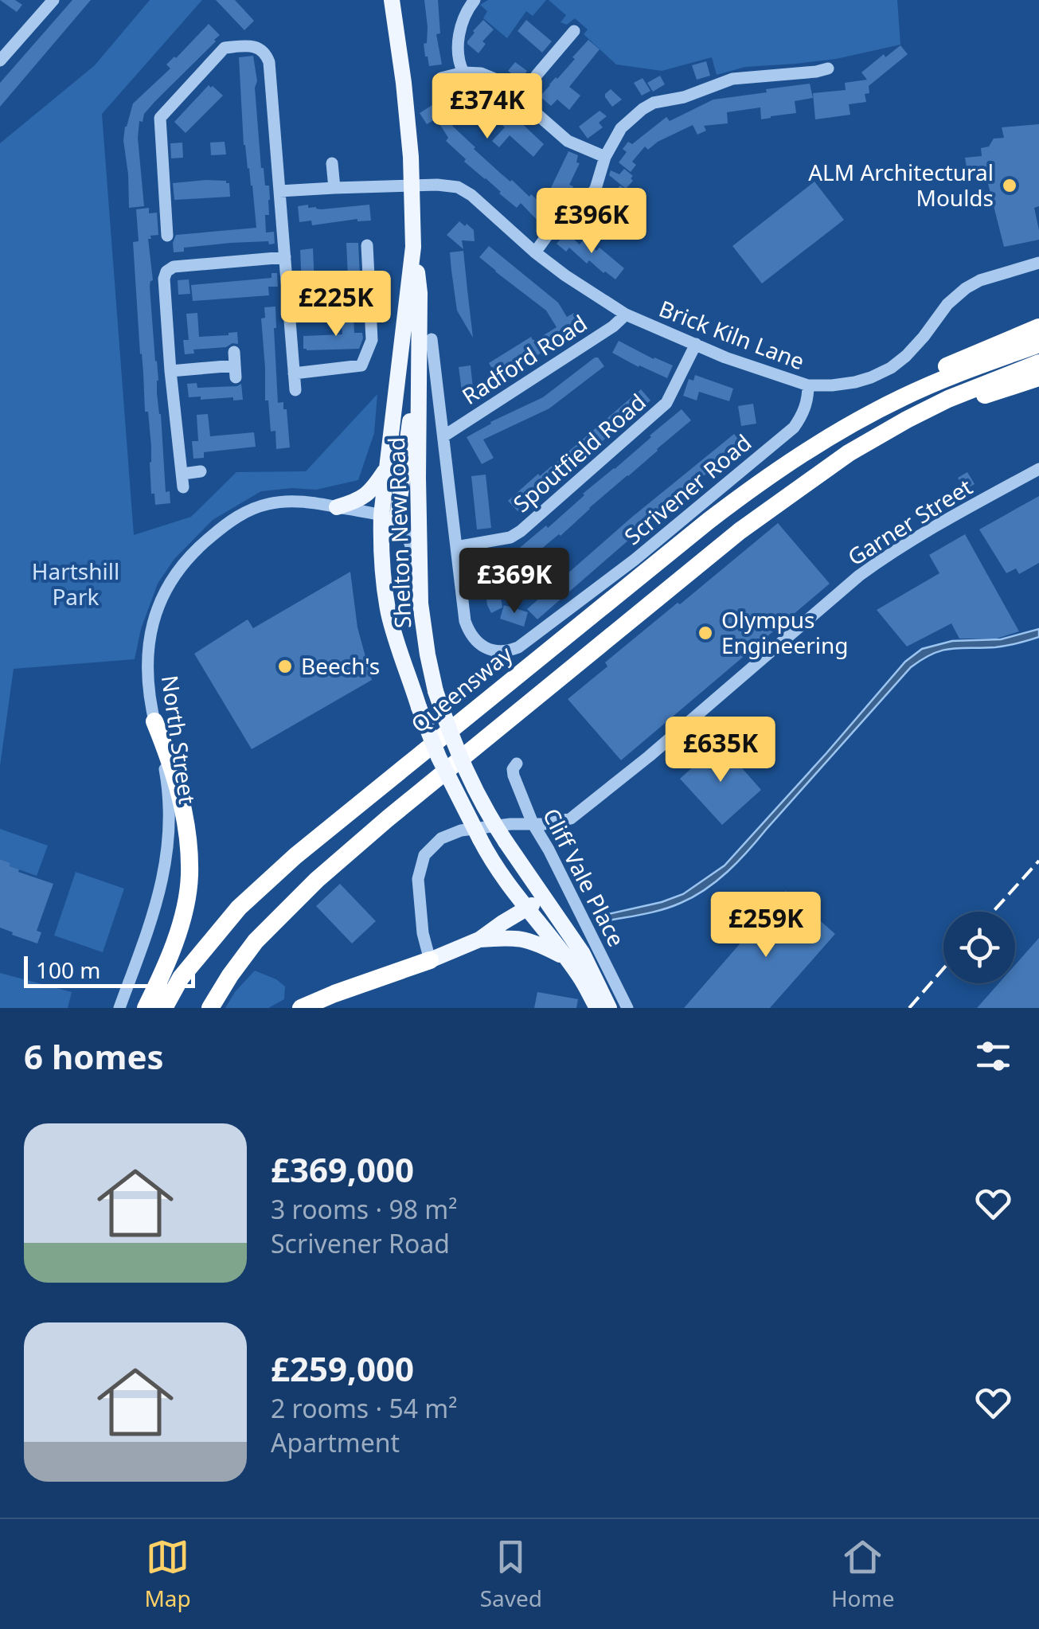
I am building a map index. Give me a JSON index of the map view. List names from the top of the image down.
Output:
{
  "streets": {
    "highway": ["Queensway"],
    "main road": ["Shelton New Road"],
    "street": [
      "Brick Kiln Lane",
      "Radford Road",
      "Spoutfield Road",
      "Scrivener Road",
      "Garner Street",
      "North Street",
      "Cliff Vale Place"
    ]
  },
  "crossings": [
    ["Brick Kiln Lane", "Radford Road"],
    ["Brick Kiln Lane", "Spoutfield Road"],
    ["Brick Kiln Lane", "Scrivener Road"],
    ["Brick Kiln Lane", "Shelton New Road"],
    ["Spoutfield Road", "Scrivener Road"],
    ["Garner Street", "Cliff Vale Place"],
    ["Shelton New Road", "North Street"]
  ],
  "parks": ["Hartshill Park"],
  "places": ["ALM Architectural Moulds", "Olympus Engineering", "Beech's"],
  "scale_bar": "100 m",
  "page": {
    "price": [
      "£374K",
      "£396K",
      "£225K",
      "£369K",
      "£635K",
      "£259K"
    ],
    "scale": "100 m",
    "heading": "6 homes",
    "list": [
      {
        "name": "£369,000",
        "note": "3 rooms · 98 m² · Scrivener Road"
      },
      {
        "name": "£259,000",
        "note": "2 rooms · 54 m² · Apartment"
      }
    ],
    "tabs": ["Map", "Saved", "Home"]
  }
}
